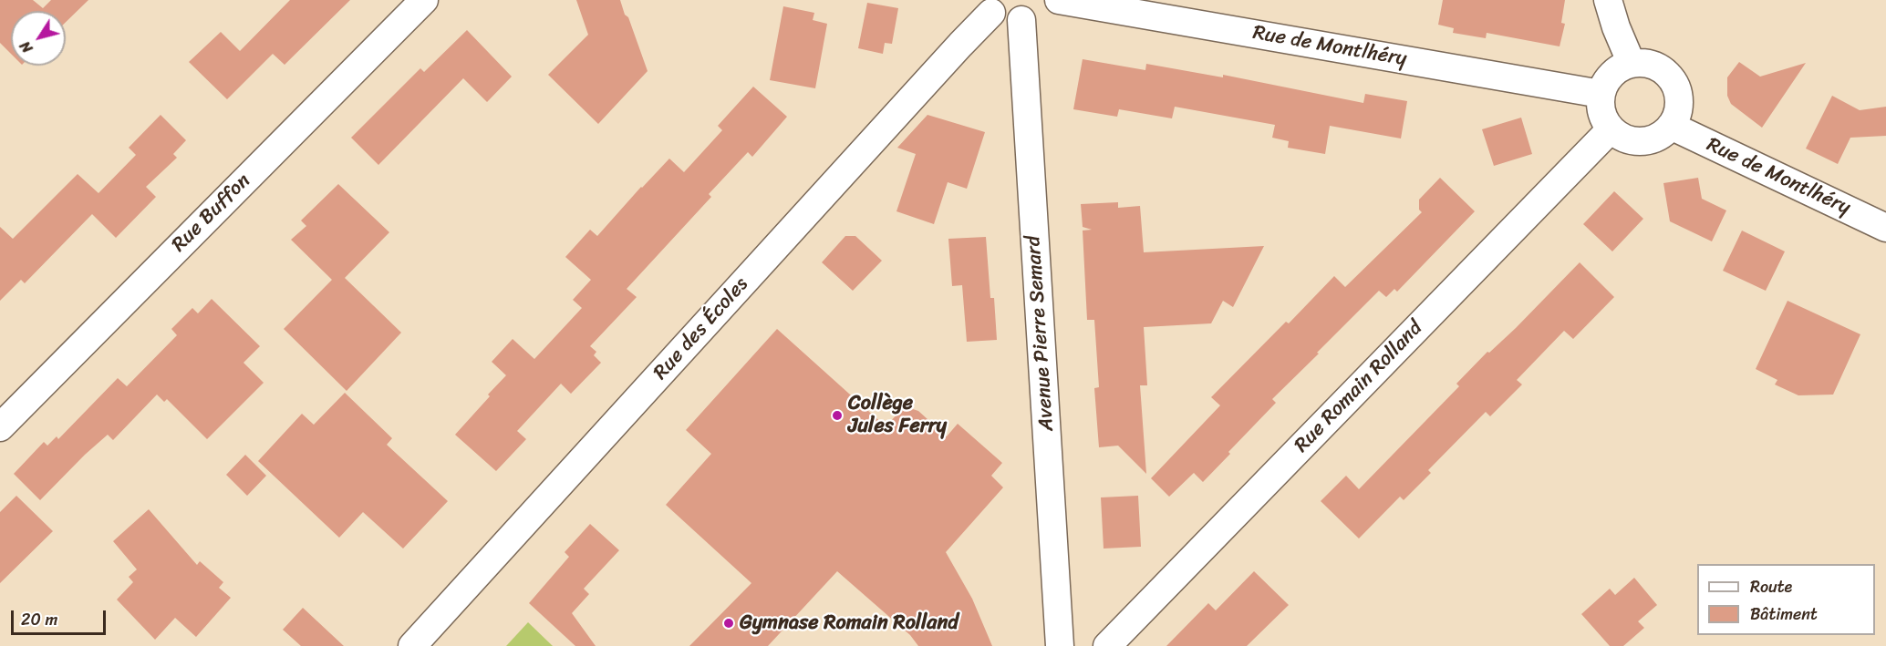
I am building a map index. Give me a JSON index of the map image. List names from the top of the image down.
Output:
{
  "streets": {
    "street": [
      "Rue de Montlhéry",
      "Rue Buffon",
      "Rue des Écoles",
      "Avenue Pierre Semard",
      "Rue Romain Rolland"
    ]
  },
  "crossings": [
    ["Rue de Montlhéry", "Rue Romain Rolland"]
  ],
  "places": ["Collège Jules Ferry", "Gymnase Romain Rolland"],
  "legend": ["Route", "Bâtiment"],
  "scale_bar": "20 m",
  "north": "bottom left"
}
